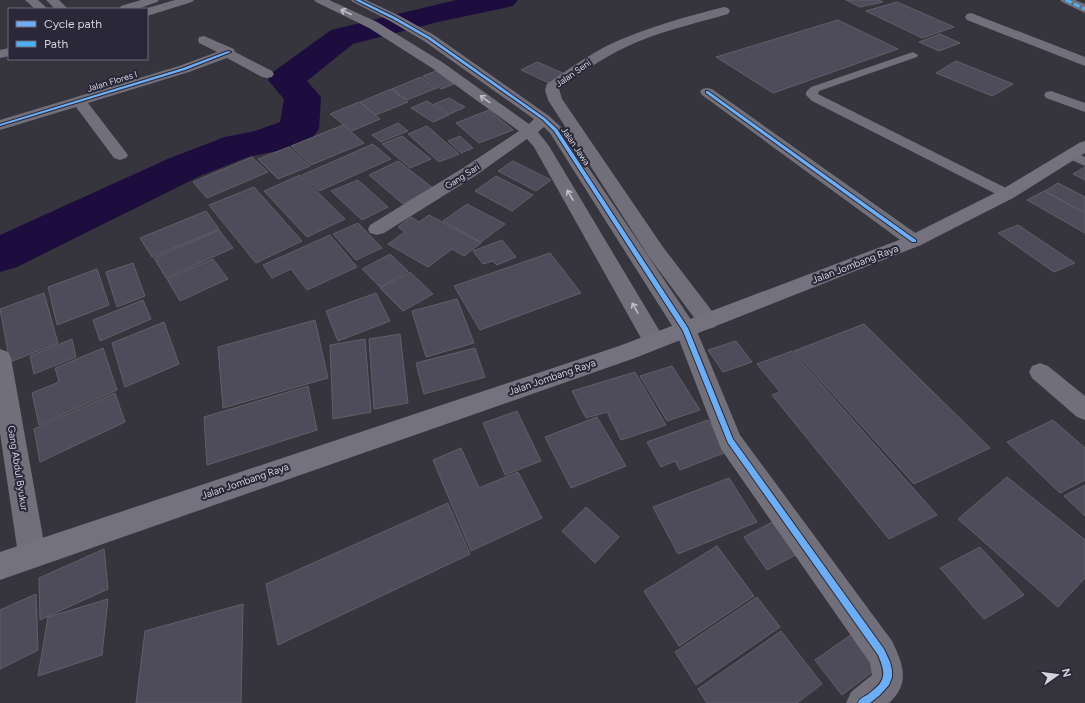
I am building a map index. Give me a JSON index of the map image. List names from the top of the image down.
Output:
{
  "streets": {
    "main road": ["Jalan Jombang Raya"],
    "street": [
      "Jalan Seni",
      "Jalan Flores I",
      "Jalan Jawa",
      "Gang Sari",
      "Gang Abdul Byukur"
    ]
  },
  "crossings": [
    ["Jalan Seni", "Jalan Jawa"],
    ["Jalan Seni", "Jalan Jombang Raya"],
    ["Jalan Jawa", "Gang Sari"],
    ["Jalan Jawa", "Jalan Jombang Raya"],
    ["Jalan Jombang Raya", "Gang Abdul Byukur"]
  ],
  "legend": ["Cycle path", "Path"],
  "north": "right"
}
